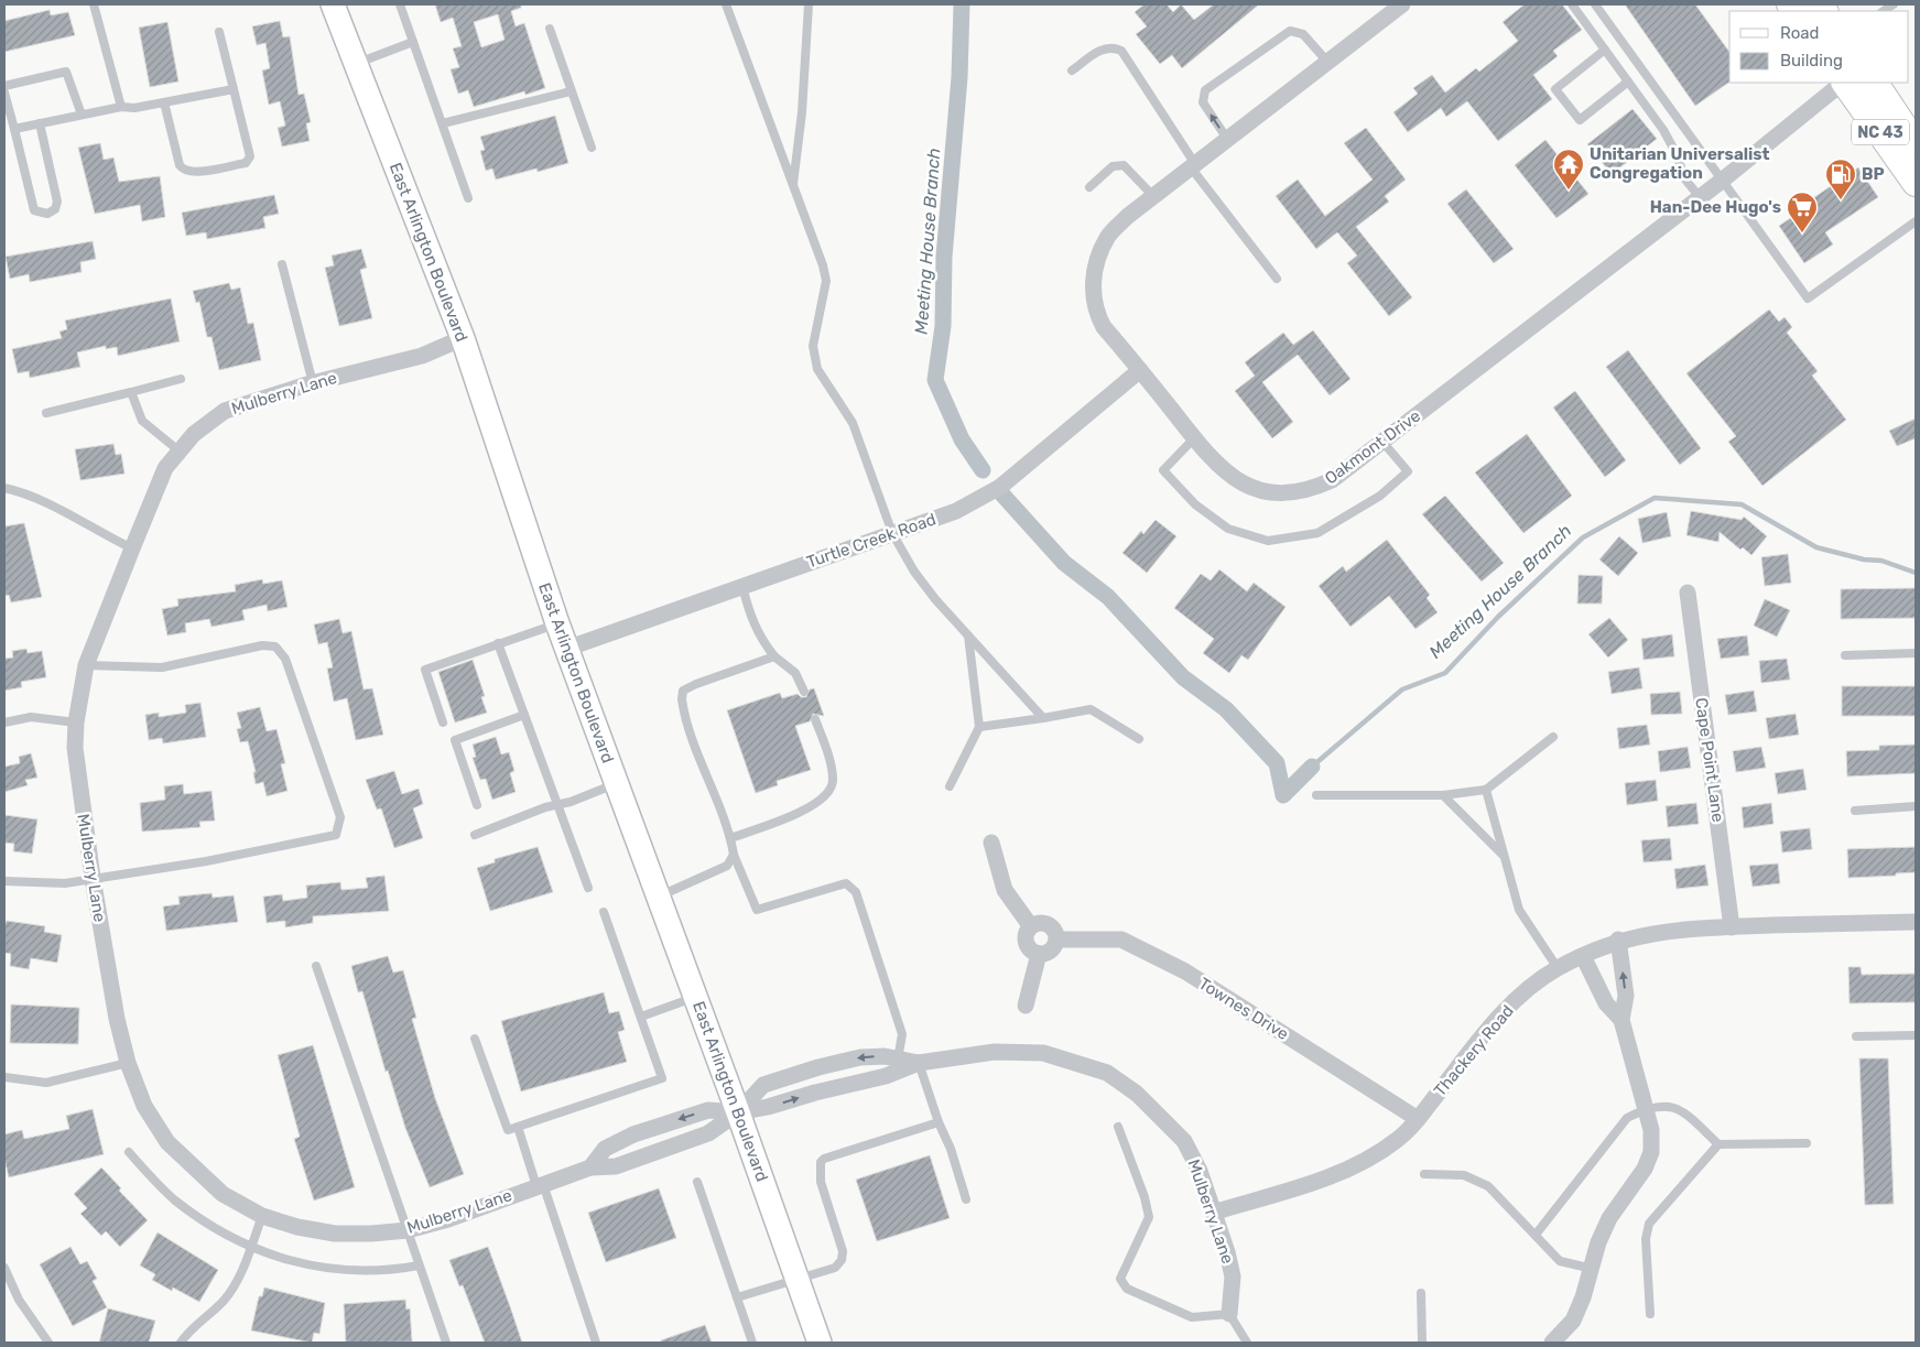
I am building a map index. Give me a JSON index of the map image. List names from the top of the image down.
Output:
{
  "streets": {
    "main road": ["NC 43", "East Arlington Boulevard"],
    "street": [
      "Mulberry Lane",
      "Oakmont Drive",
      "Turtle Creek Road",
      "Cape Point Lane",
      "Townes Drive",
      "Thackery Road"
    ]
  },
  "crossings": [
    ["East Arlington Boulevard", "Mulberry Lane"],
    ["East Arlington Boulevard", "Turtle Creek Road"],
    ["Mulberry Lane", "Thackery Road"],
    ["Oakmont Drive", "Turtle Creek Road"],
    ["Cape Point Lane", "Thackery Road"],
    ["Townes Drive", "Thackery Road"]
  ],
  "water": ["Meeting House Branch"],
  "places": {
    "temple": ["Unitarian Universalist Congregation"],
    "fuel station": ["BP"],
    "supermarket": ["Han-Dee Hugo's"]
  },
  "legend": ["Road", "Building"]
}
